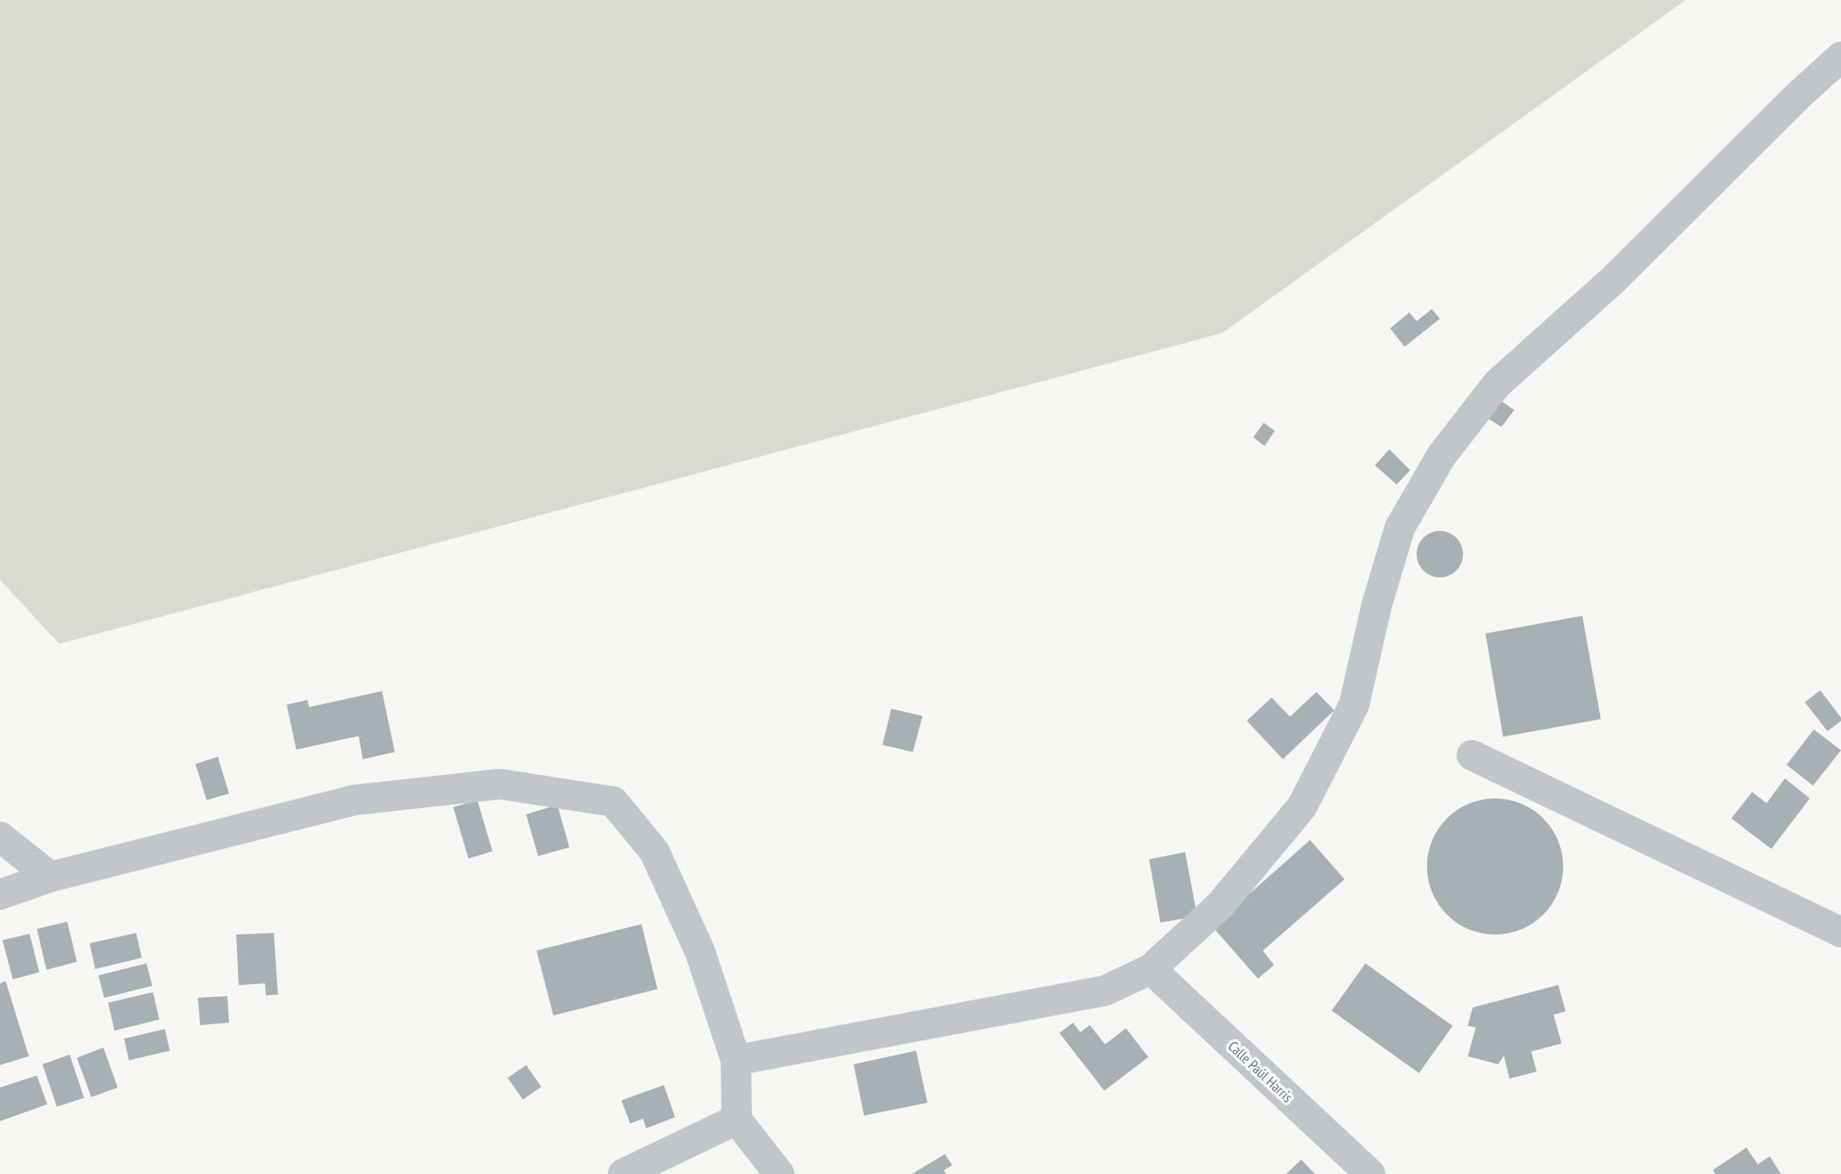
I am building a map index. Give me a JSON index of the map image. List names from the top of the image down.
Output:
{
  "streets": {
    "street": ["Calle Paúl Harris"]
  }
}
